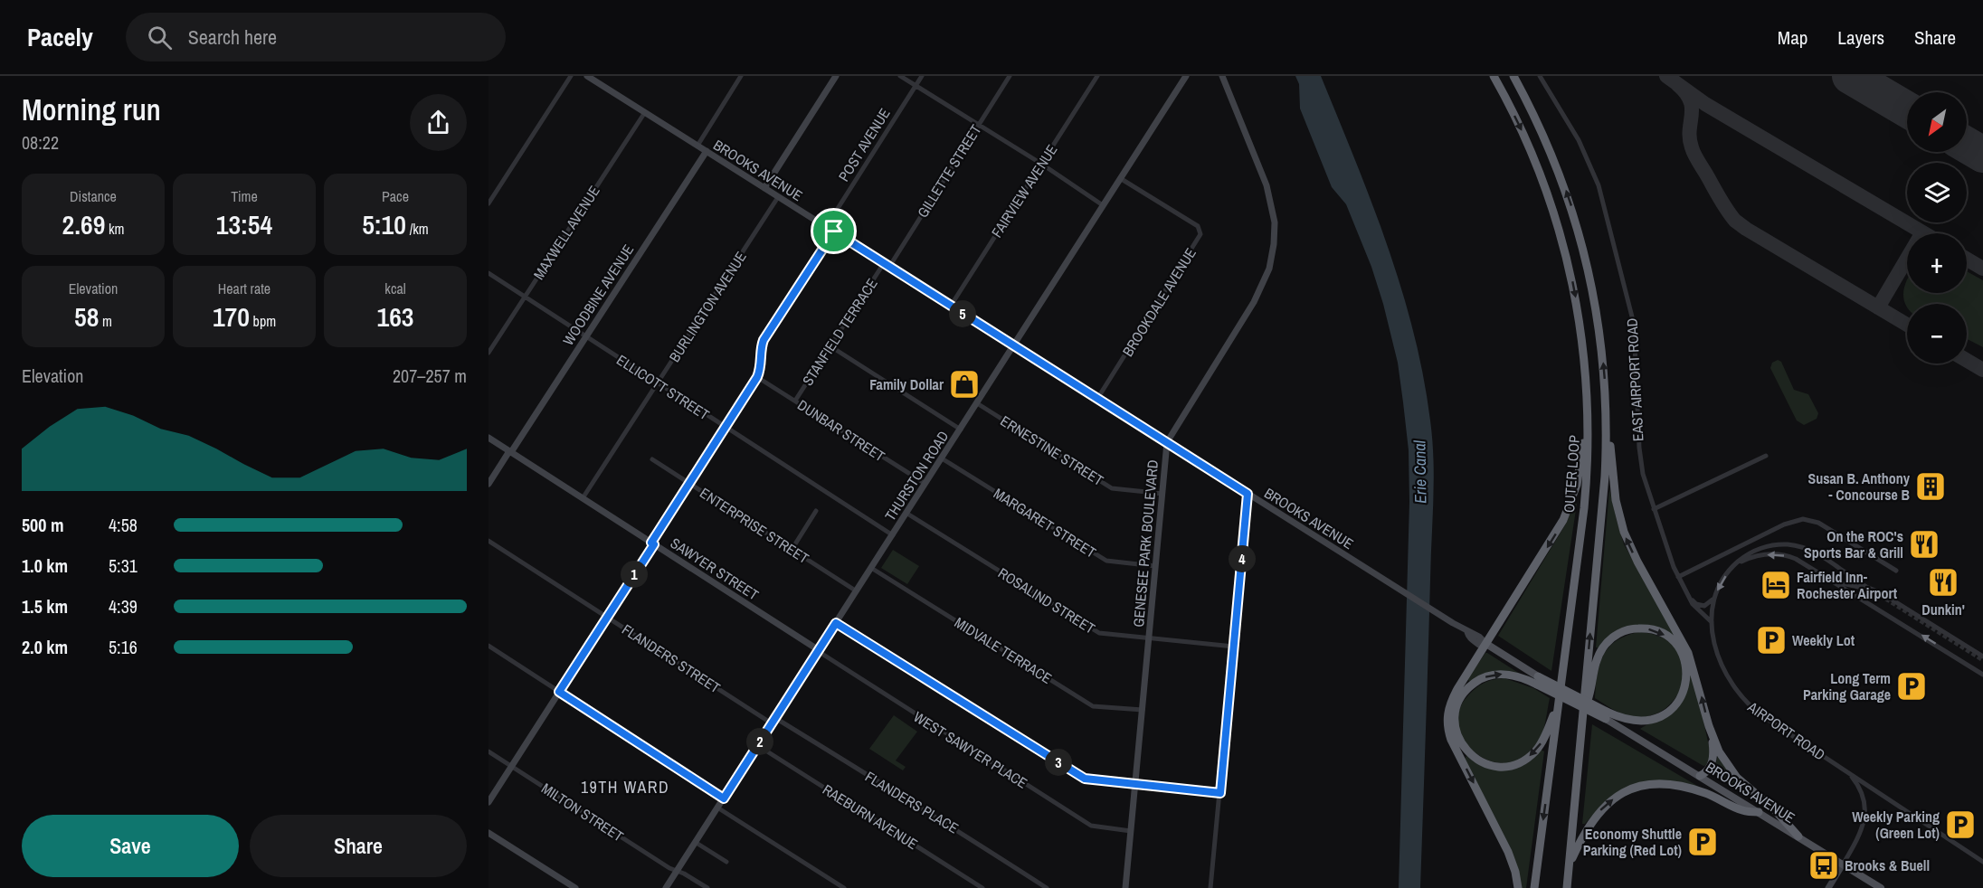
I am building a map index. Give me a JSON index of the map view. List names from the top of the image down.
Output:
{
  "streets": {
    "highway": ["OUTER LOOP"],
    "main road": ["BROOKS AVENUE"],
    "street": [
      "POST AVENUE",
      "GILLETTE STREET",
      "FAIRVIEW AVENUE",
      "MAXWELL AVENUE",
      "WOODBINE AVENUE",
      "BROOKDALE AVENUE",
      "BURLINGTON AVENUE",
      "STANFIELD TERRACE",
      "EAST AIRPORT ROAD",
      "ELLICOTT STREET",
      "DUNBAR STREET",
      "ERNESTINE STREET",
      "THURSTON ROAD",
      "MARGARET STREET",
      "ENTERPRISE STREET",
      "GENESEE PARK BOULEVARD",
      "SAWYER STREET",
      "ROSALIND STREET",
      "MIDVALE TERRACE",
      "FLANDERS STREET",
      "AIRPORT ROAD",
      "WEST SAWYER PLACE",
      "FLANDERS PLACE",
      "MILTON STREET",
      "RAEBURN AVENUE"
    ]
  },
  "crossings": [
    ["POST AVENUE", "BROOKS AVENUE"],
    ["BROOKS AVENUE", "GILLETTE STREET"],
    ["BROOKS AVENUE", "FAIRVIEW AVENUE"],
    ["BROOKS AVENUE", "MAXWELL AVENUE"],
    ["BROOKS AVENUE", "WOODBINE AVENUE"],
    ["BROOKS AVENUE", "BROOKDALE AVENUE"],
    ["BROOKS AVENUE", "BURLINGTON AVENUE"],
    ["BROOKS AVENUE", "STANFIELD TERRACE"],
    ["BROOKS AVENUE", "THURSTON ROAD"],
    ["BROOKS AVENUE", "GENESEE PARK BOULEVARD"],
    ["BROOKS AVENUE", "AIRPORT ROAD"],
    ["GILLETTE STREET", "STANFIELD TERRACE"],
    ["MAXWELL AVENUE", "ELLICOTT STREET"],
    ["WOODBINE AVENUE", "ELLICOTT STREET"],
    ["WOODBINE AVENUE", "SAWYER STREET"],
    ["BROOKDALE AVENUE", "THURSTON ROAD"],
    ["BURLINGTON AVENUE", "ELLICOTT STREET"],
    ["BURLINGTON AVENUE", "SAWYER STREET"],
    ["STANFIELD TERRACE", "DUNBAR STREET"],
    ["EAST AIRPORT ROAD", "AIRPORT ROAD"],
    ["ELLICOTT STREET", "THURSTON ROAD"],
    ["DUNBAR STREET", "THURSTON ROAD"],
    ["ERNESTINE STREET", "THURSTON ROAD"],
    ["ERNESTINE STREET", "GENESEE PARK BOULEVARD"],
    ["THURSTON ROAD", "MARGARET STREET"],
    ["THURSTON ROAD", "ENTERPRISE STREET"],
    ["THURSTON ROAD", "SAWYER STREET"],
    ["THURSTON ROAD", "ROSALIND STREET"],
    ["THURSTON ROAD", "MIDVALE TERRACE"],
    ["THURSTON ROAD", "FLANDERS STREET"],
    ["THURSTON ROAD", "WEST SAWYER PLACE"],
    ["THURSTON ROAD", "FLANDERS PLACE"],
    ["THURSTON ROAD", "MILTON STREET"],
    ["THURSTON ROAD", "RAEBURN AVENUE"],
    ["MARGARET STREET", "GENESEE PARK BOULEVARD"],
    ["GENESEE PARK BOULEVARD", "ROSALIND STREET"],
    ["GENESEE PARK BOULEVARD", "MIDVALE TERRACE"],
    ["GENESEE PARK BOULEVARD", "WEST SAWYER PLACE"],
    ["SAWYER STREET", "WEST SAWYER PLACE"],
    ["FLANDERS STREET", "FLANDERS PLACE"]
  ],
  "districts": ["19TH WARD"],
  "water": ["Erie Canal"],
  "places": {
    "shop": ["Family Dollar"],
    "building": ["Susan B. Anthony - Concourse B"],
    "restaurant": ["On the ROC's Sports Bar & Grill", "Dunkin'"],
    "hotel": ["Fairfield Inn- Rochester Airport"],
    "parking": [
      "Weekly Lot",
      "Long Term Parking Garage",
      "Weekly Parking (Green Lot)",
      "Economy Shuttle Parking (Red Lot)"
    ],
    "bus stop": ["Brooks & Buell"]
  },
  "north": "bottom left",
  "page": {
    "header": "Pacely",
    "search": "Search here",
    "nav": ["Map", "Layers", "Share"],
    "heading": ["Morning run", "08:22"],
    "map_buttons": ["+", "−"],
    "stats": [
      ["Distance", "2.69 km"],
      ["Time", "13:54"],
      ["Pace", "5:10 /km"],
      ["Elevation", "58 m"],
      ["Heart rate", "170 bpm"],
      ["kcal", "163"]
    ],
    "pins": [
      "5",
      "4",
      "1",
      "2",
      "3"
    ],
    "chart": ["Elevation", "207–257 m"],
    "list": [
      {
        "name": "500 m",
        "note": "4:58"
      },
      {
        "name": "1.0 km",
        "note": "5:31"
      },
      {
        "name": "1.5 km",
        "note": "4:39"
      },
      {
        "name": "2.0 km",
        "note": "5:16"
      }
    ],
    "buttons": ["Save", "Share"]
  }
}
